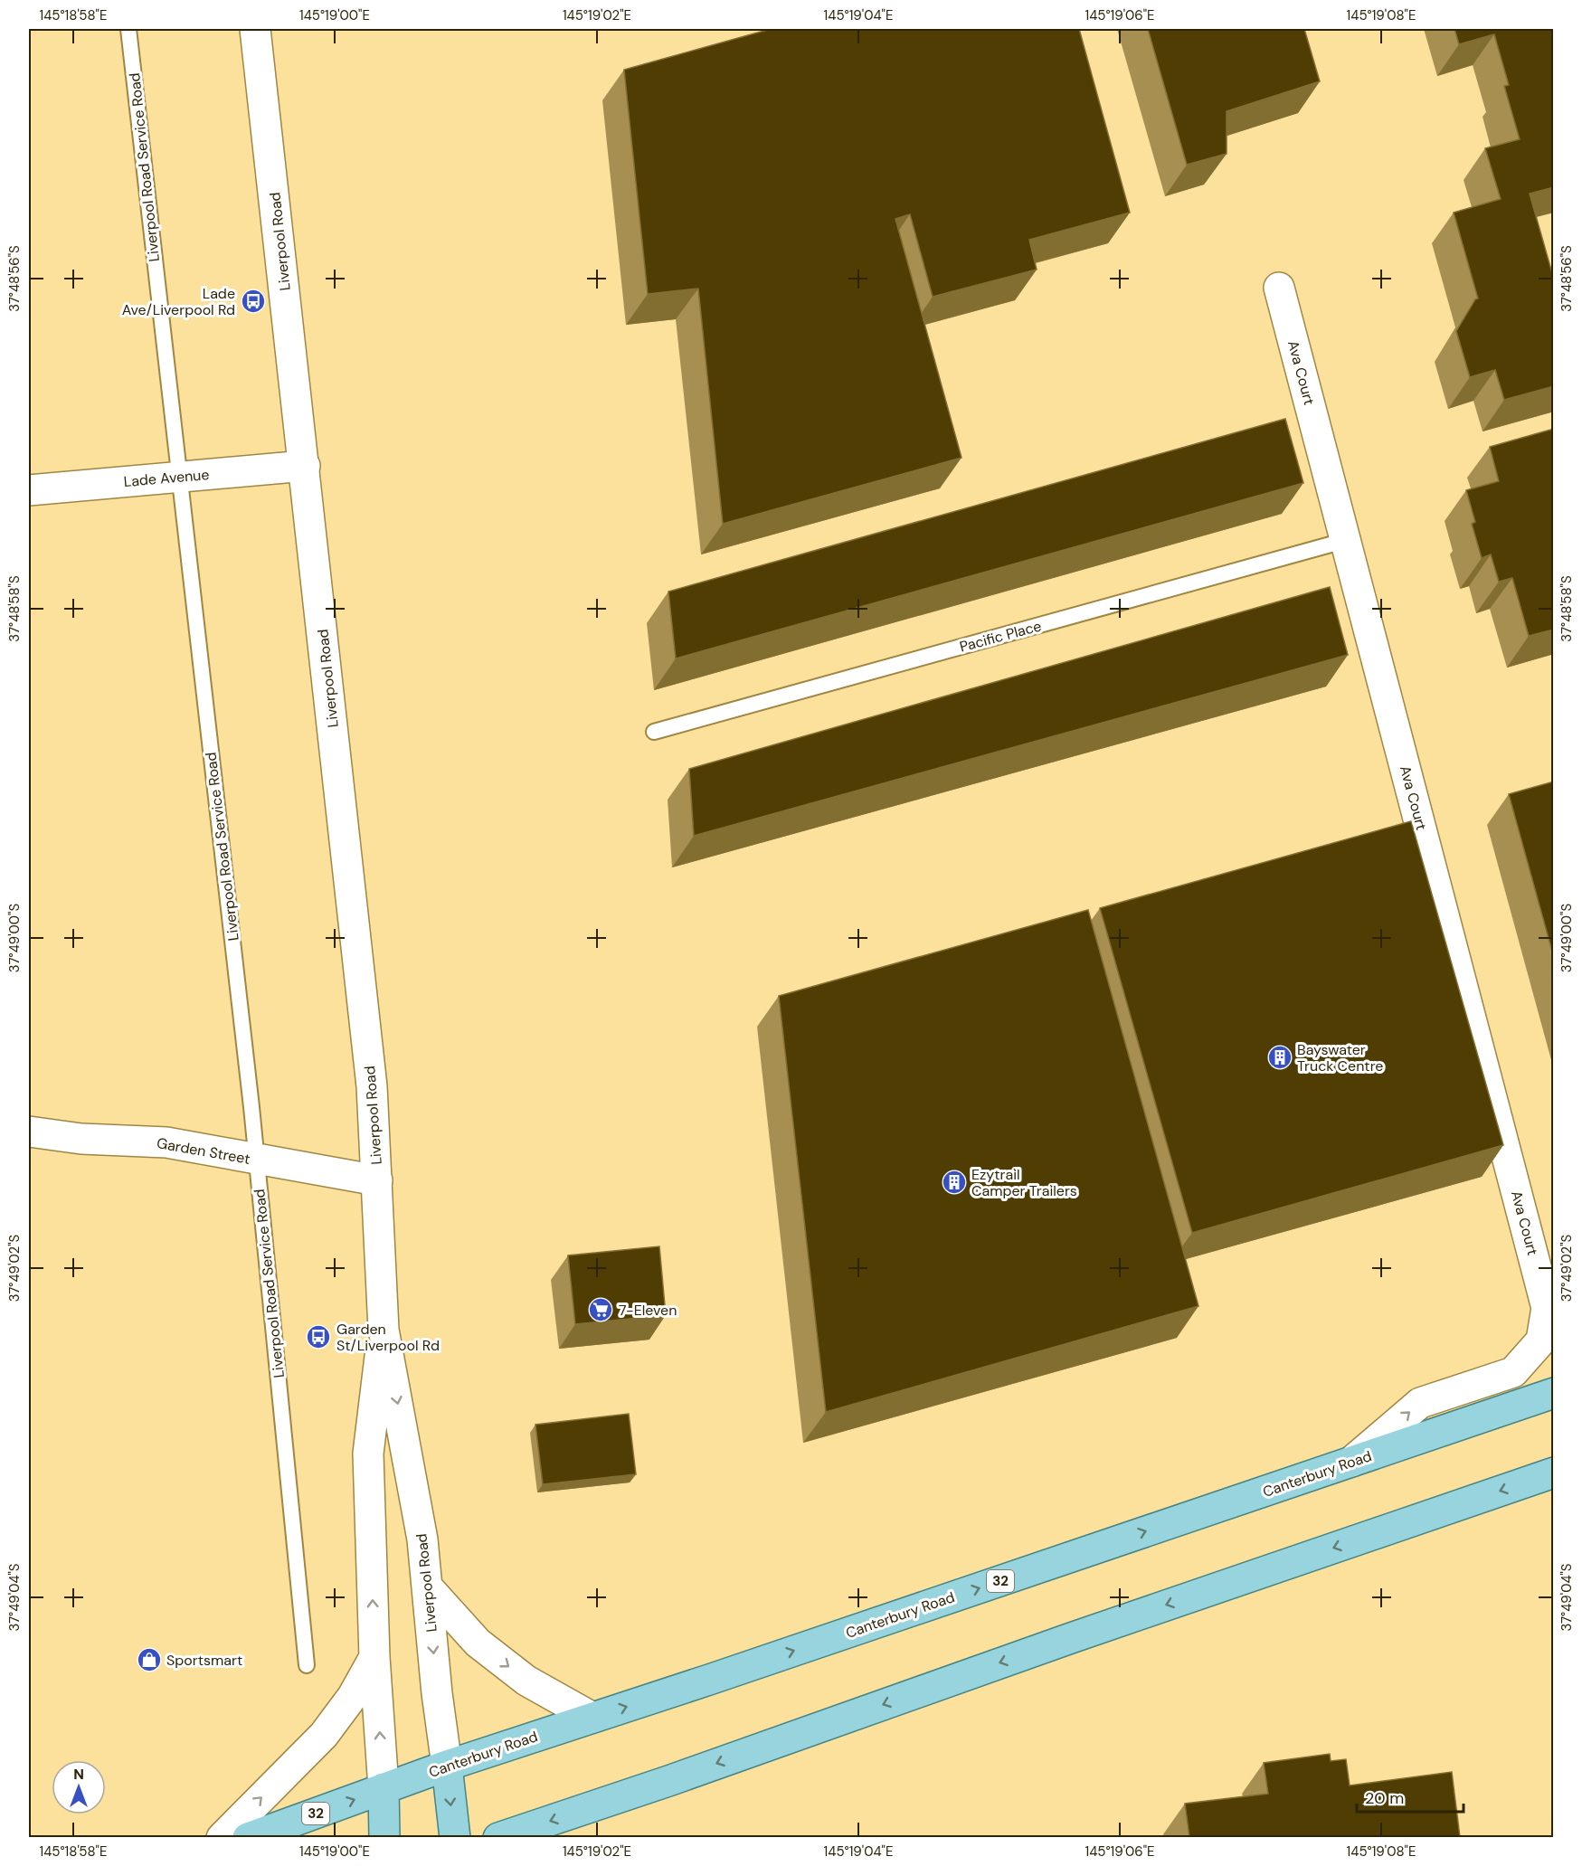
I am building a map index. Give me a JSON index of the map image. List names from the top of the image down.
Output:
{
  "streets": {
    "main road": [
      "Liverpool Road",
      "Ava Court",
      "Lade Avenue",
      "Garden Street",
      "Canterbury Road",
      "32"
    ],
    "lane": ["Liverpool Road Service Road", "Pacific Place"]
  },
  "crossings": [
    ["Liverpool Road Service Road", "Lade Avenue"],
    ["Liverpool Road Service Road", "Garden Street"],
    ["Liverpool Road", "Lade Avenue"],
    ["Liverpool Road", "Garden Street"],
    ["Liverpool Road", "Canterbury Road"],
    ["Ava Court", "Pacific Place"],
    ["Ava Court", "Canterbury Road"]
  ],
  "places": {
    "bus stop": ["Lade Ave/Liverpool Rd", "Garden St/Liverpool Rd"],
    "building": ["Bayswater Truck Centre", "Ezytrail Camper Trailers"],
    "supermarket": ["7-Eleven"],
    "shop": ["Sportsmart"]
  },
  "scale_bar": "20 m",
  "north": "top",
  "coordinates": [
    "145°18'58\"E",
    "145°19'00\"E",
    "145°19'02\"E",
    "145°19'04\"E",
    "145°19'06\"E",
    "145°19'08\"E",
    "37°48'56\"S",
    "37°48'58\"S",
    "37°49'00\"S",
    "37°49'02\"S",
    "37°49'04\"S"
  ]
}
